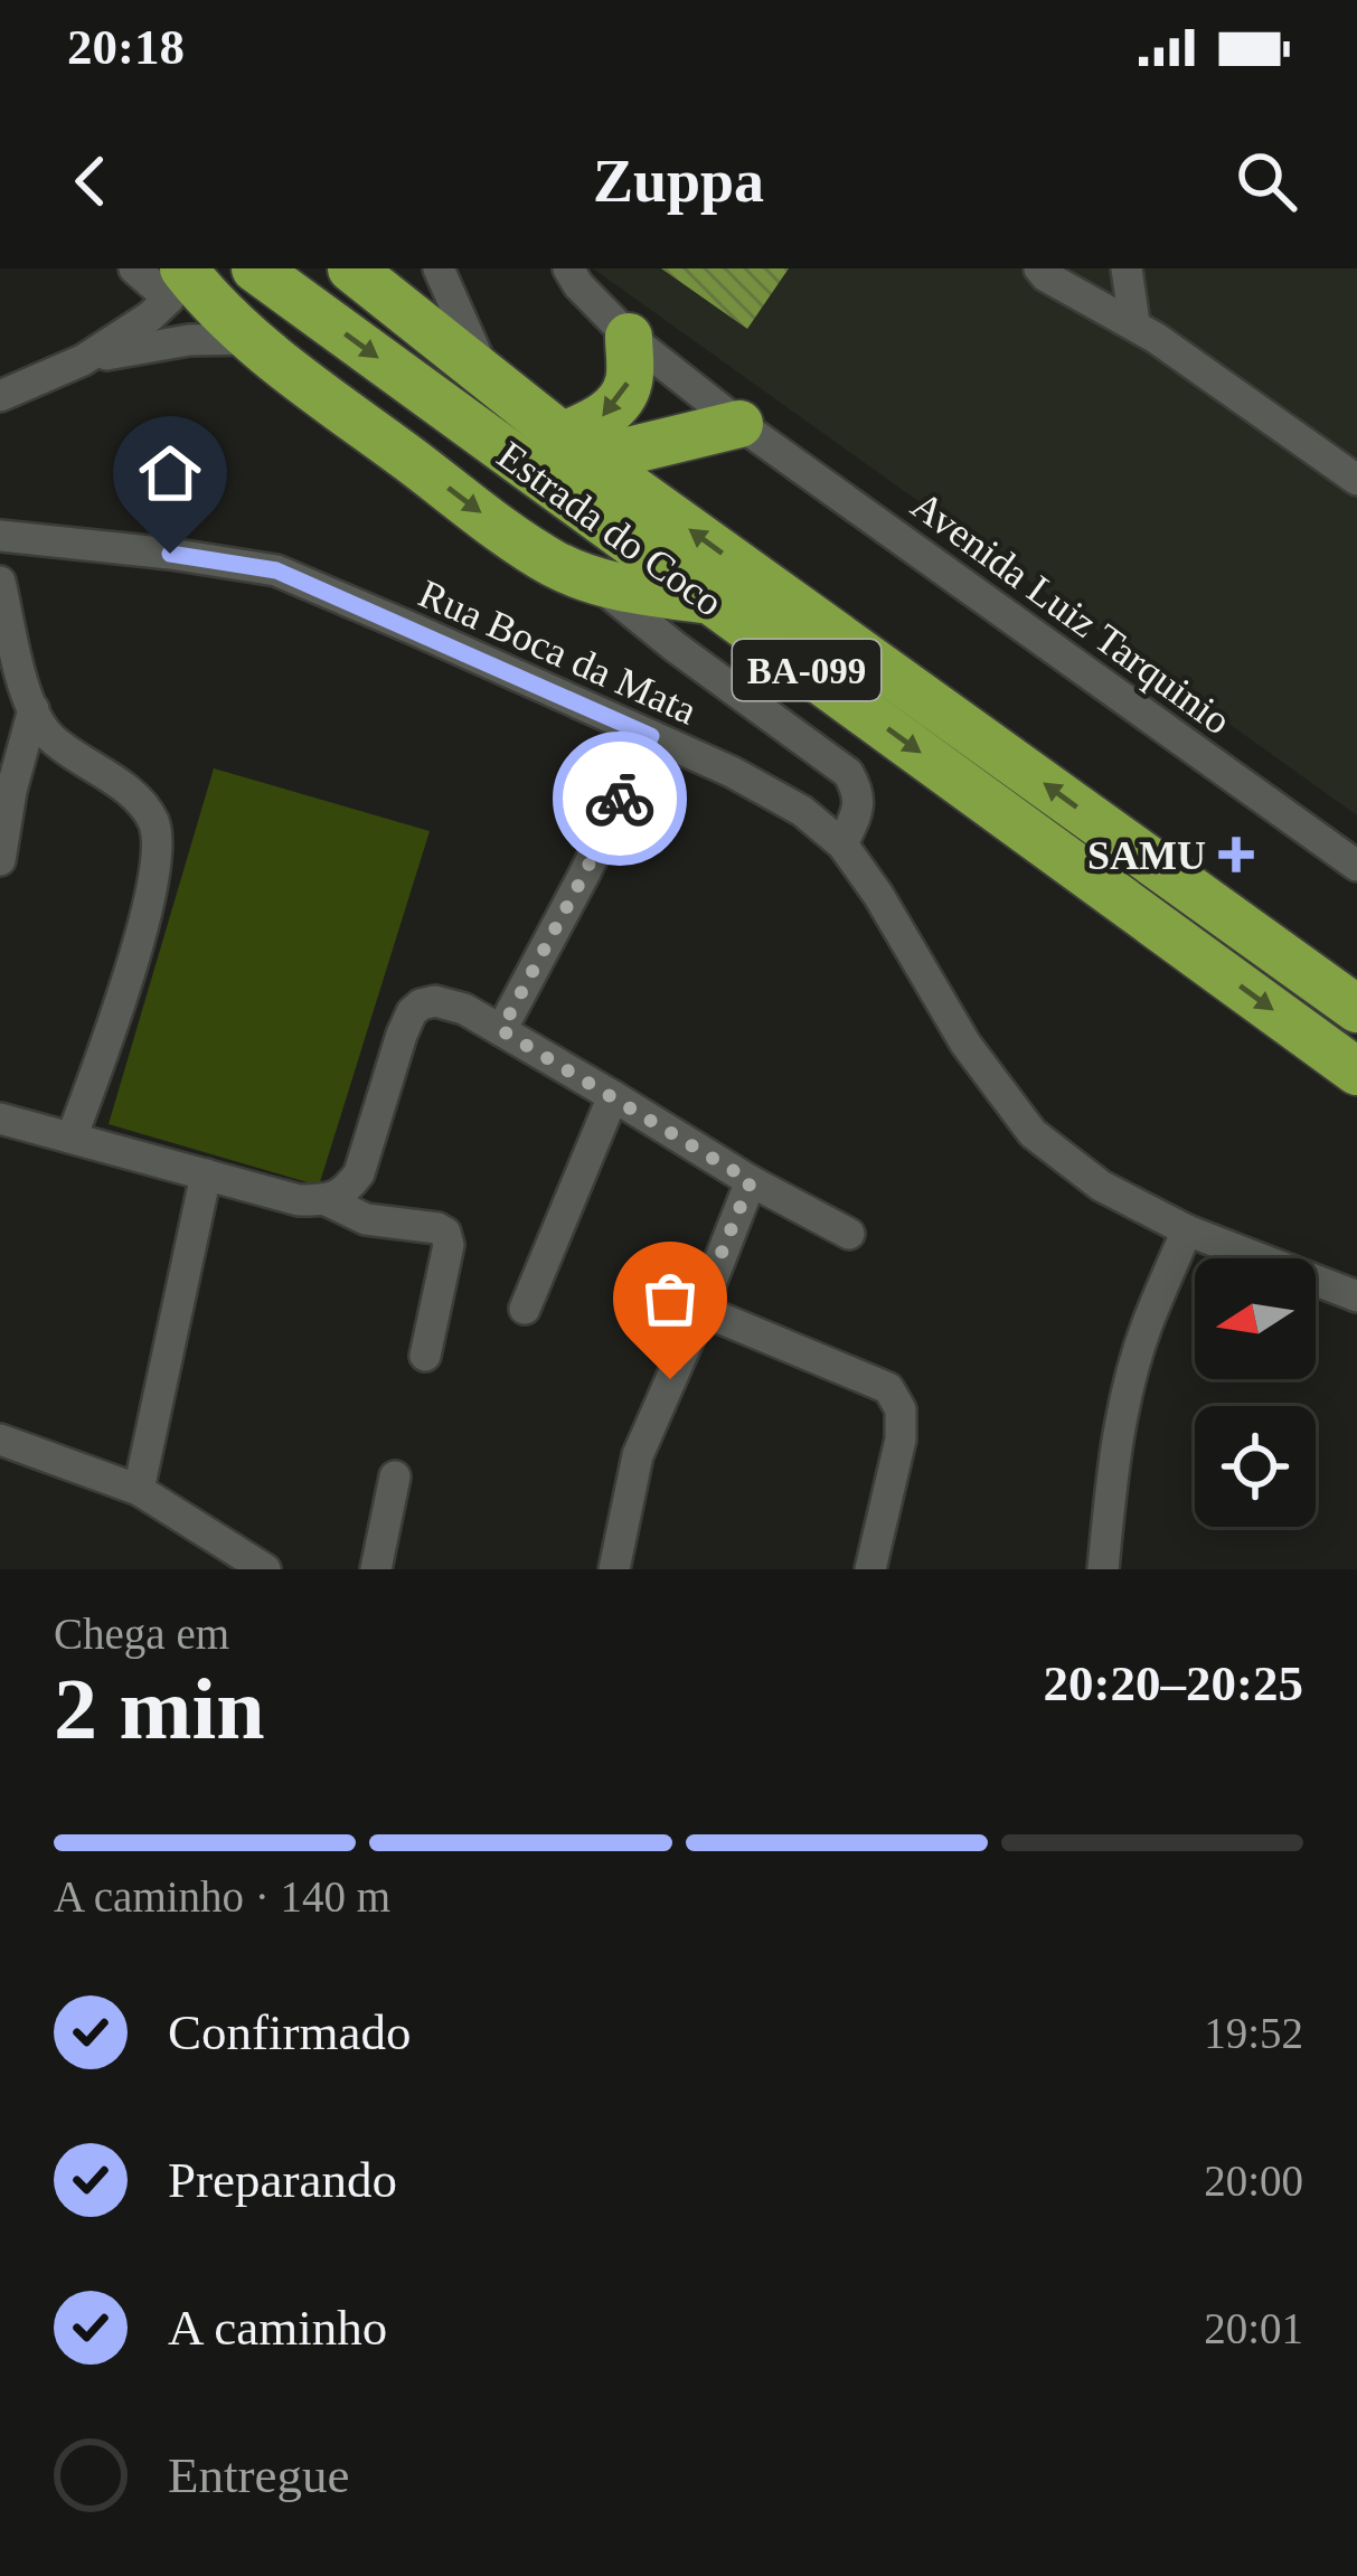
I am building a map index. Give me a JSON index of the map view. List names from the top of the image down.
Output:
{
  "streets": {
    "highway": ["Estrada do Coco", "BA-099"],
    "street": ["Avenida Luiz Tarquinio", "Rua Boca da Mata"]
  },
  "places": {
    "health": ["SAMU"]
  },
  "north": "left",
  "page": {
    "status": "20:18",
    "header": "Zuppa",
    "heading": ["2 min", "Chega em", "20:20–20:25"],
    "bar": "A caminho · 140 m",
    "list": [
      ["Confirmado", "19:52"],
      ["Preparando", "20:00"],
      ["A caminho", "20:01"],
      "Entregue"
    ]
  }
}
